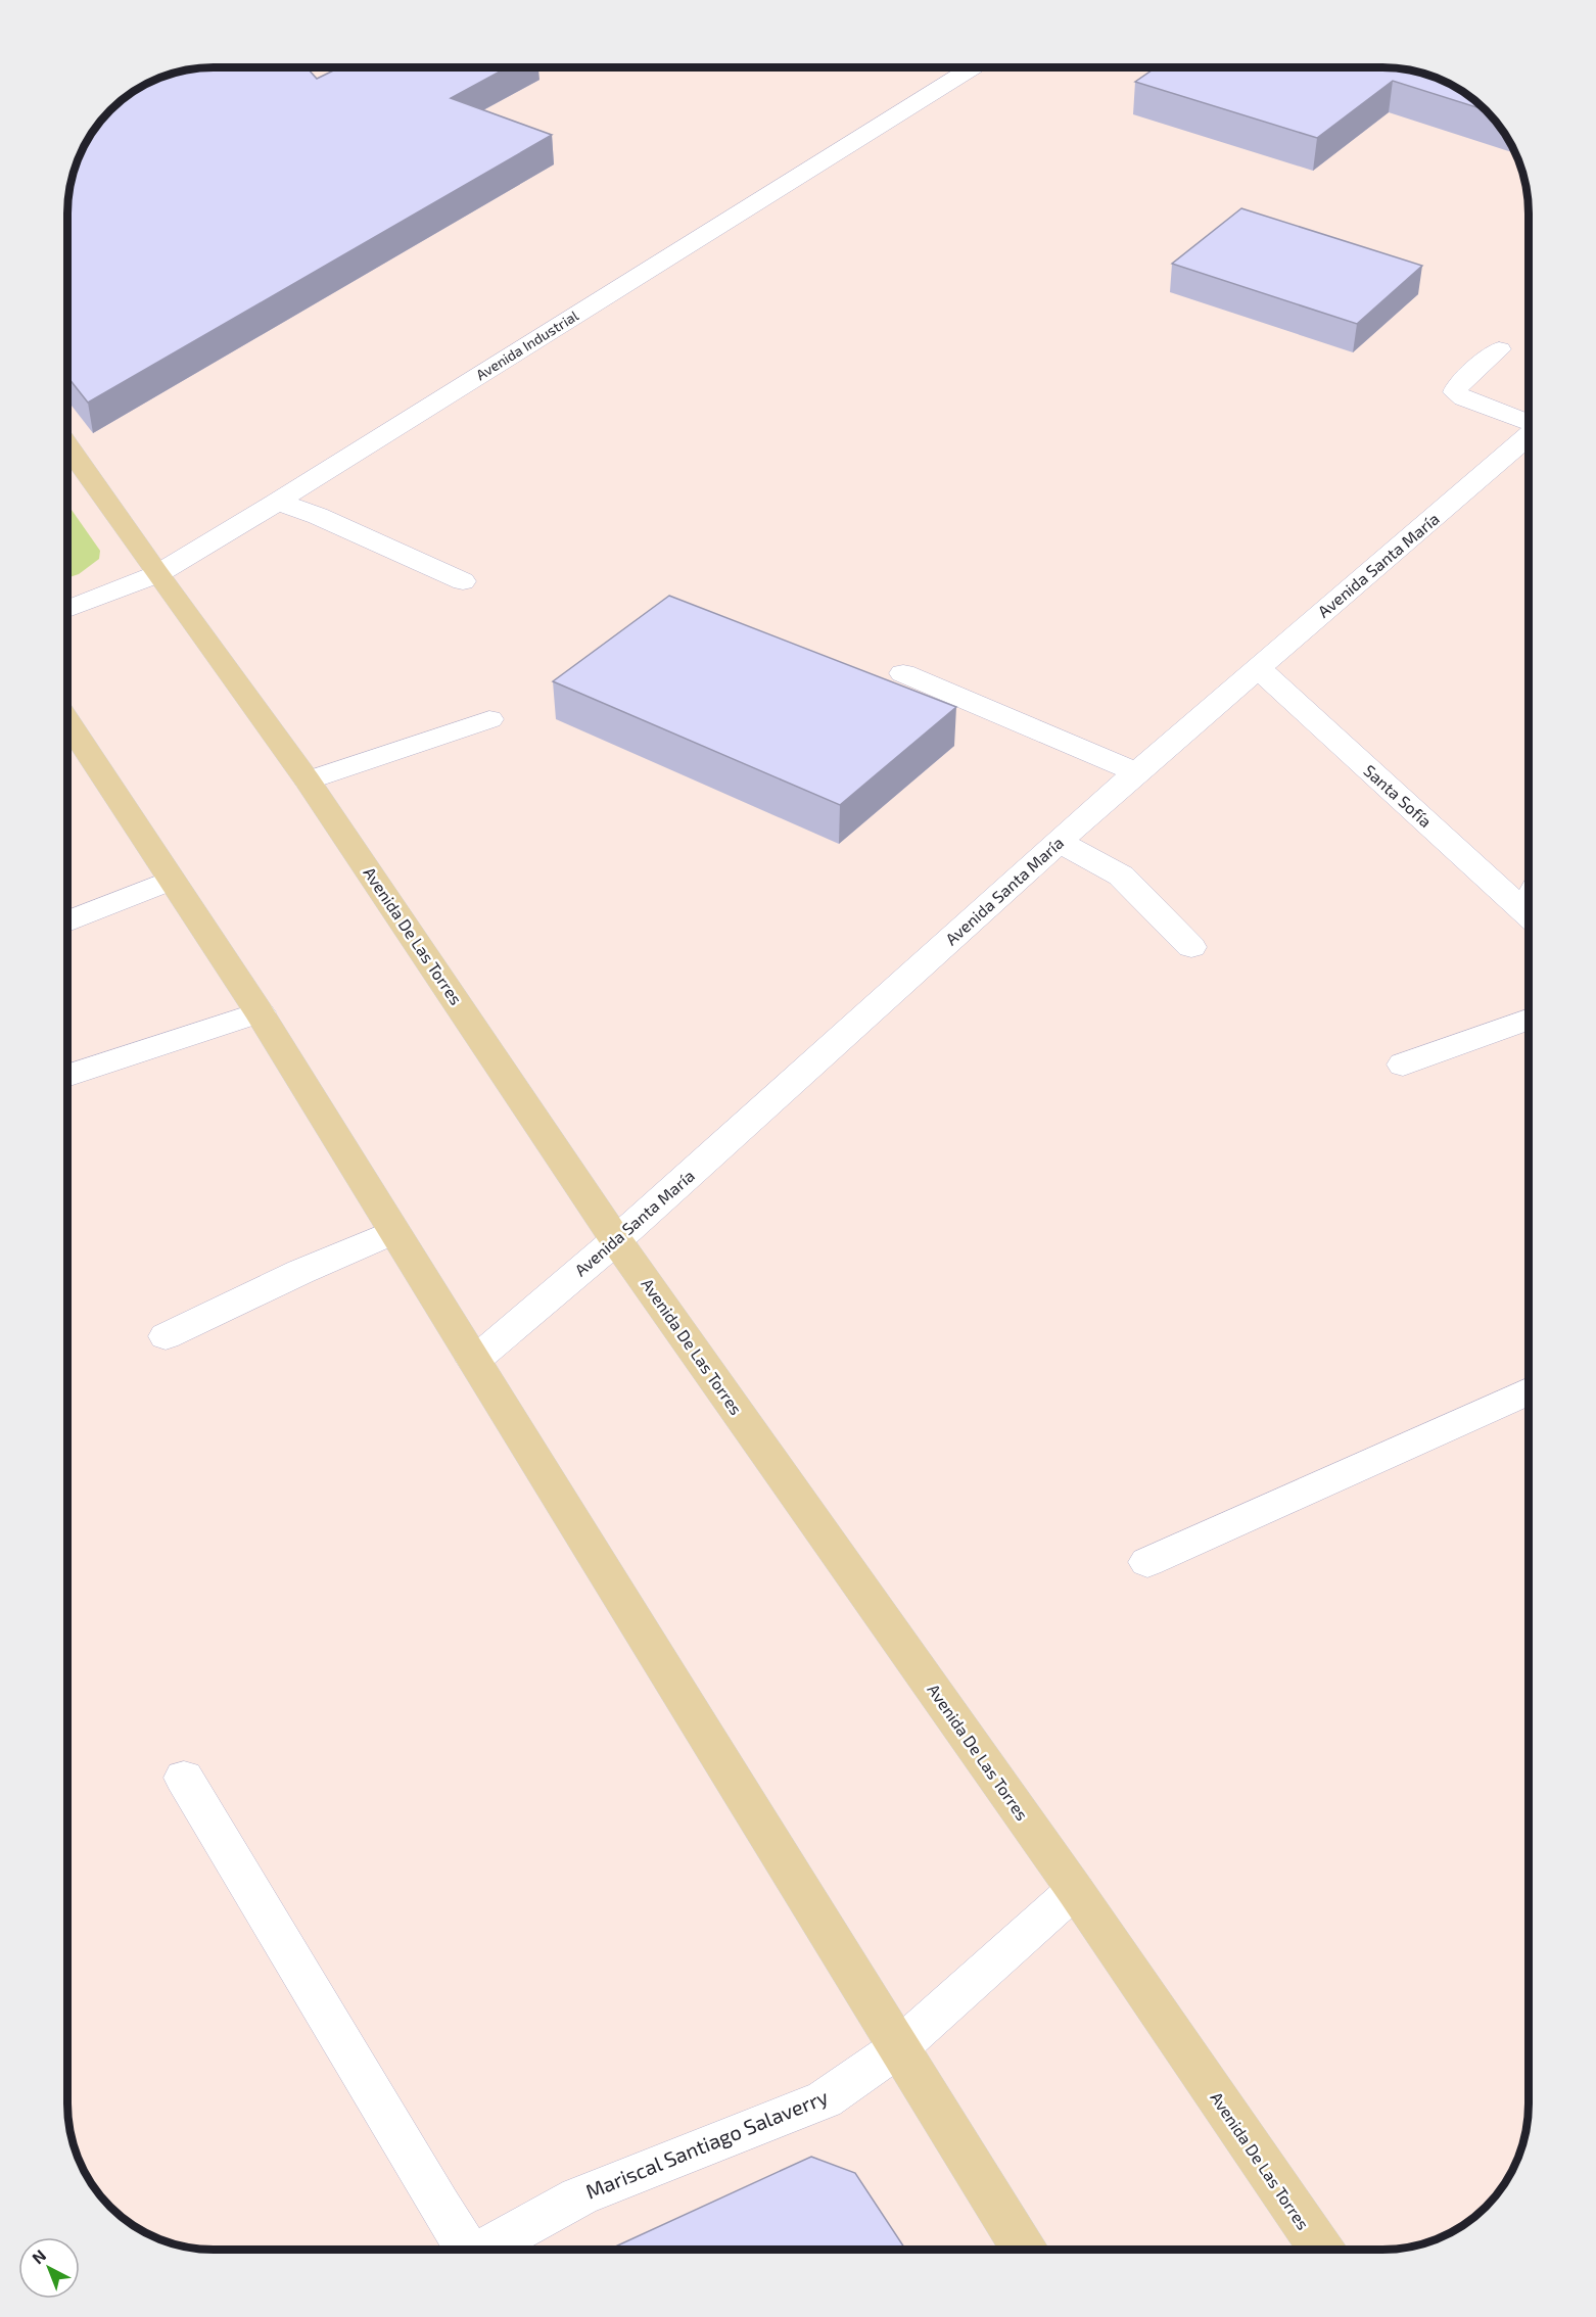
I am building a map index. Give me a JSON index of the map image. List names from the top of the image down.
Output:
{
  "streets": {
    "main road": ["Avenida De Las Torres"],
    "street": [
      "Avenida Industrial",
      "Avenida Santa María",
      "Santa Sofía",
      "Mariscal Santiago Salaverry"
    ]
  },
  "crossings": [
    ["Avenida Industrial", "Avenida De Las Torres"],
    ["Avenida Santa María", "Santa Sofía"],
    ["Avenida Santa María", "Avenida De Las Torres"],
    ["Avenida De Las Torres", "Mariscal Santiago Salaverry"]
  ],
  "north": "top left"
}
